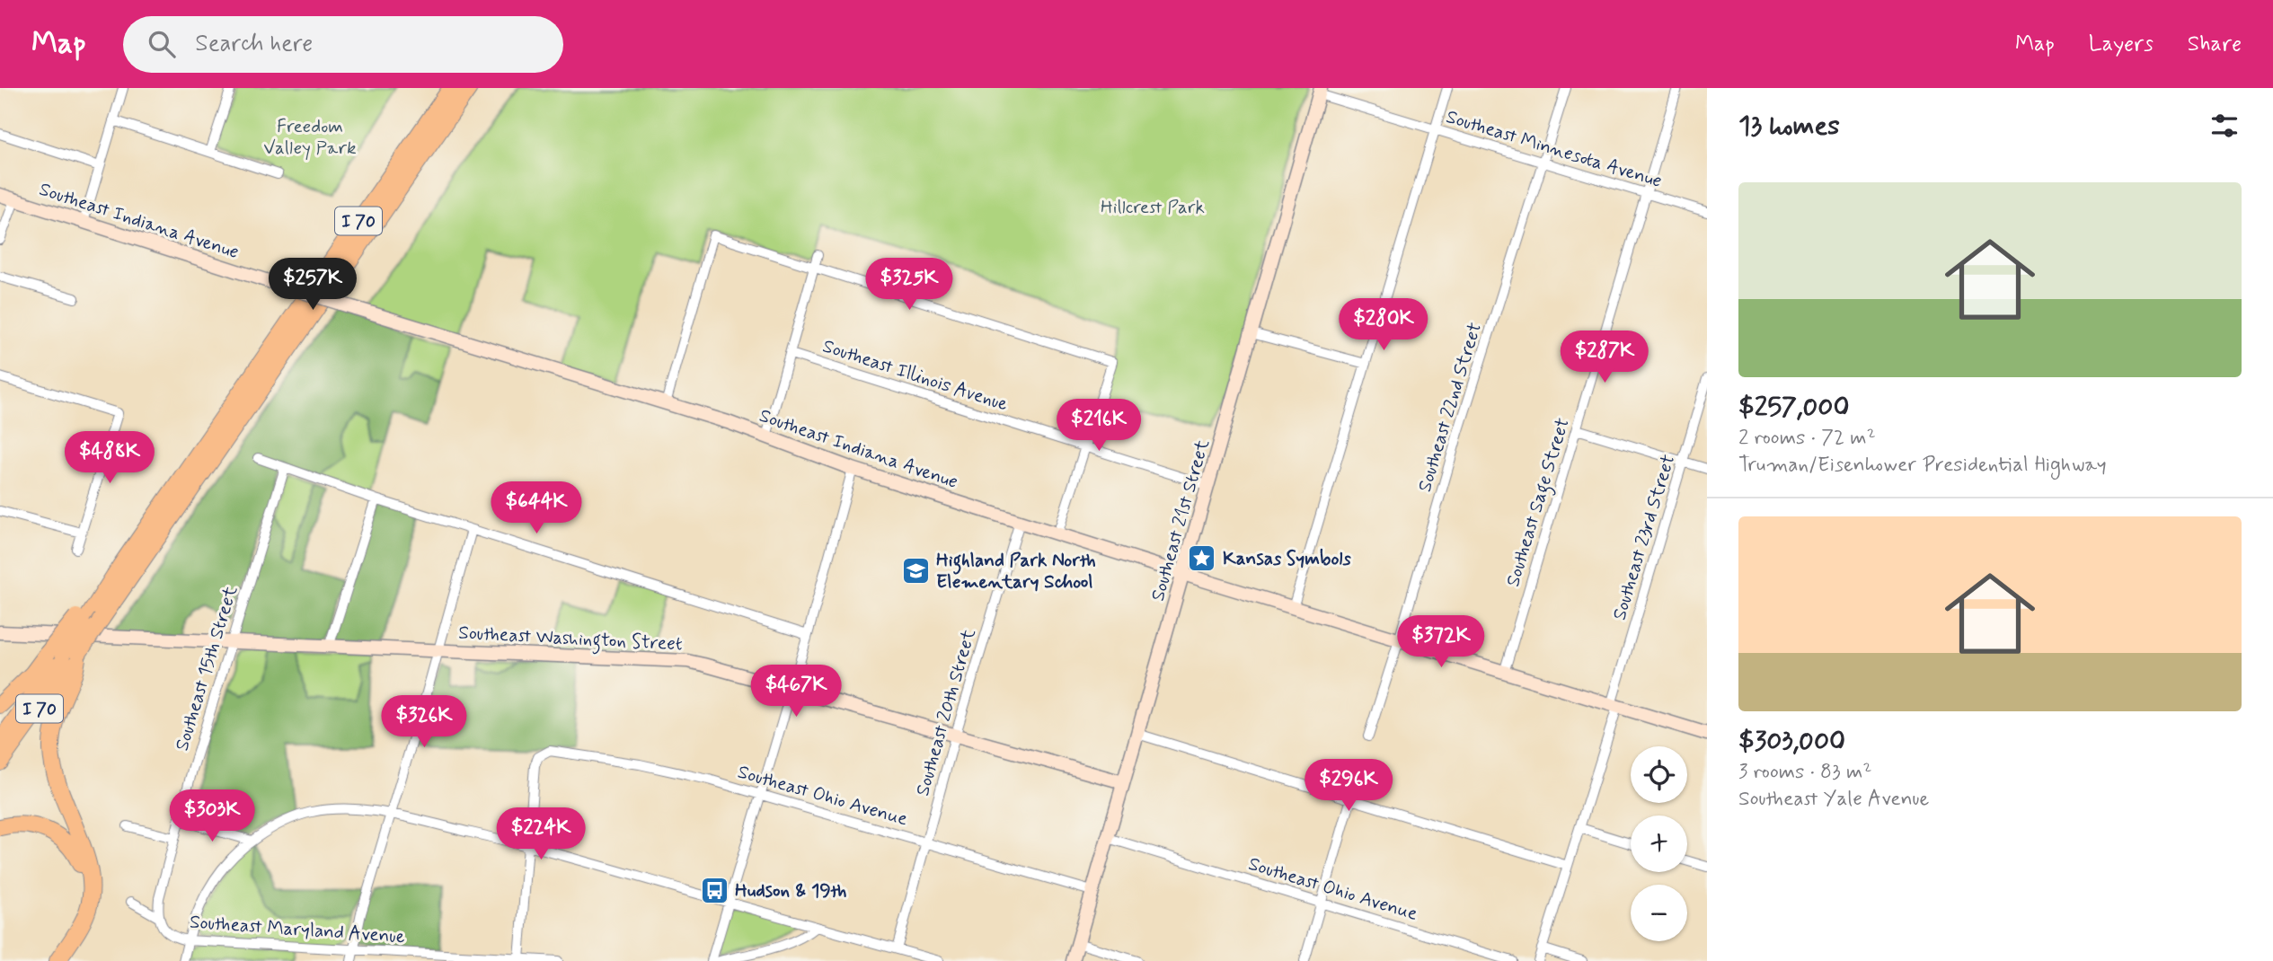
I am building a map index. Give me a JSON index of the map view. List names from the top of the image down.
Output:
{
  "streets": {
    "highway": ["I 70"],
    "street": [
      "Southeast Minnesota Avenue",
      "Southeast Indiana Avenue",
      "Southeast Illinois Avenue",
      "Southeast 22nd Street",
      "Southeast Sage Street",
      "Southeast 21st Street",
      "Southeast 23rd Street",
      "Southeast Washington Street",
      "Southeast 15th Street",
      "Southeast 20th Street",
      "Southeast Ohio Avenue",
      "Southeast Maryland Avenue"
    ]
  },
  "crossings": [
    ["Southeast Minnesota Avenue", "Southeast 22nd Street"],
    ["Southeast Minnesota Avenue", "Southeast Sage Street"],
    ["Southeast Minnesota Avenue", "Southeast 21st Street"],
    ["Southeast Indiana Avenue", "Southeast 22nd Street"],
    ["Southeast Indiana Avenue", "Southeast Sage Street"],
    ["Southeast Indiana Avenue", "Southeast 21st Street"],
    ["Southeast Indiana Avenue", "Southeast 23rd Street"],
    ["Southeast Indiana Avenue", "Southeast 20th Street"],
    ["Southeast Illinois Avenue", "Southeast 21st Street"],
    ["Southeast 21st Street", "Southeast Washington Street"],
    ["Southeast 21st Street", "Southeast Ohio Avenue"],
    ["Southeast Washington Street", "Southeast 15th Street"],
    ["Southeast Washington Street", "Southeast 20th Street"],
    ["Southeast 15th Street", "Southeast Maryland Avenue"],
    ["Southeast 20th Street", "Southeast Ohio Avenue"]
  ],
  "parks": ["Freedom Valley Park", "Hillcrest Park"],
  "places": {
    "place": ["Kansas Symbols"],
    "school or university": ["Highland Park North Elementary School"],
    "bus stop": ["Hudson & 19th"]
  },
  "page": {
    "header": "Map",
    "search": "Search here",
    "nav": ["Map", "Layers", "Share"],
    "heading": "13 homes",
    "list": [
      {
        "name": "$257,000",
        "note": "2 rooms · 72 m² · Truman/Eisenhower Presidential Highway"
      },
      {
        "name": "$303,000",
        "note": "3 rooms · 83 m² · Southeast Yale Avenue"
      }
    ],
    "price": [
      "$257K",
      "$325K",
      "$280K",
      "$287K",
      "$216K",
      "$488K",
      "$644K",
      "$372K",
      "$467K",
      "$326K",
      "$296K",
      "$303K",
      "$224K"
    ],
    "map_buttons": ["+", "−"]
  }
}
